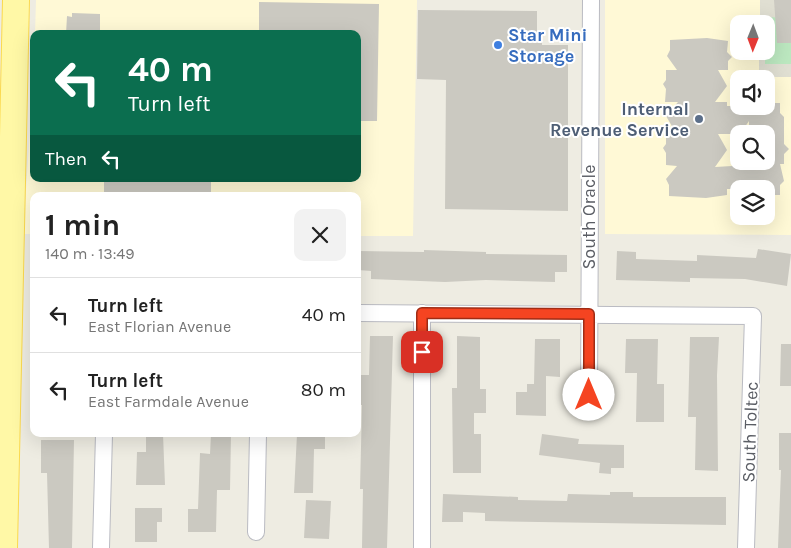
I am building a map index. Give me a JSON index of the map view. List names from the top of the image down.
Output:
{
  "streets": {
    "street": ["South Oracle", "South Toltec"]
  },
  "crossings": [
    ["South Oracle", "South Toltec"]
  ],
  "places": ["Star Mini Storage", "Internal Revenue Service"],
  "north": "bottom",
  "page": {
    "turn": ["40 m", "Turn left"],
    "then": "Then",
    "heading": ["1 min", "140 m · 13:49"],
    "list": [
      {
        "name": "Turn left",
        "note": "East Florian Avenue",
        "value": "40 m"
      },
      {
        "name": "Turn left",
        "note": "East Farmdale Avenue",
        "value": "80 m"
      }
    ]
  }
}
